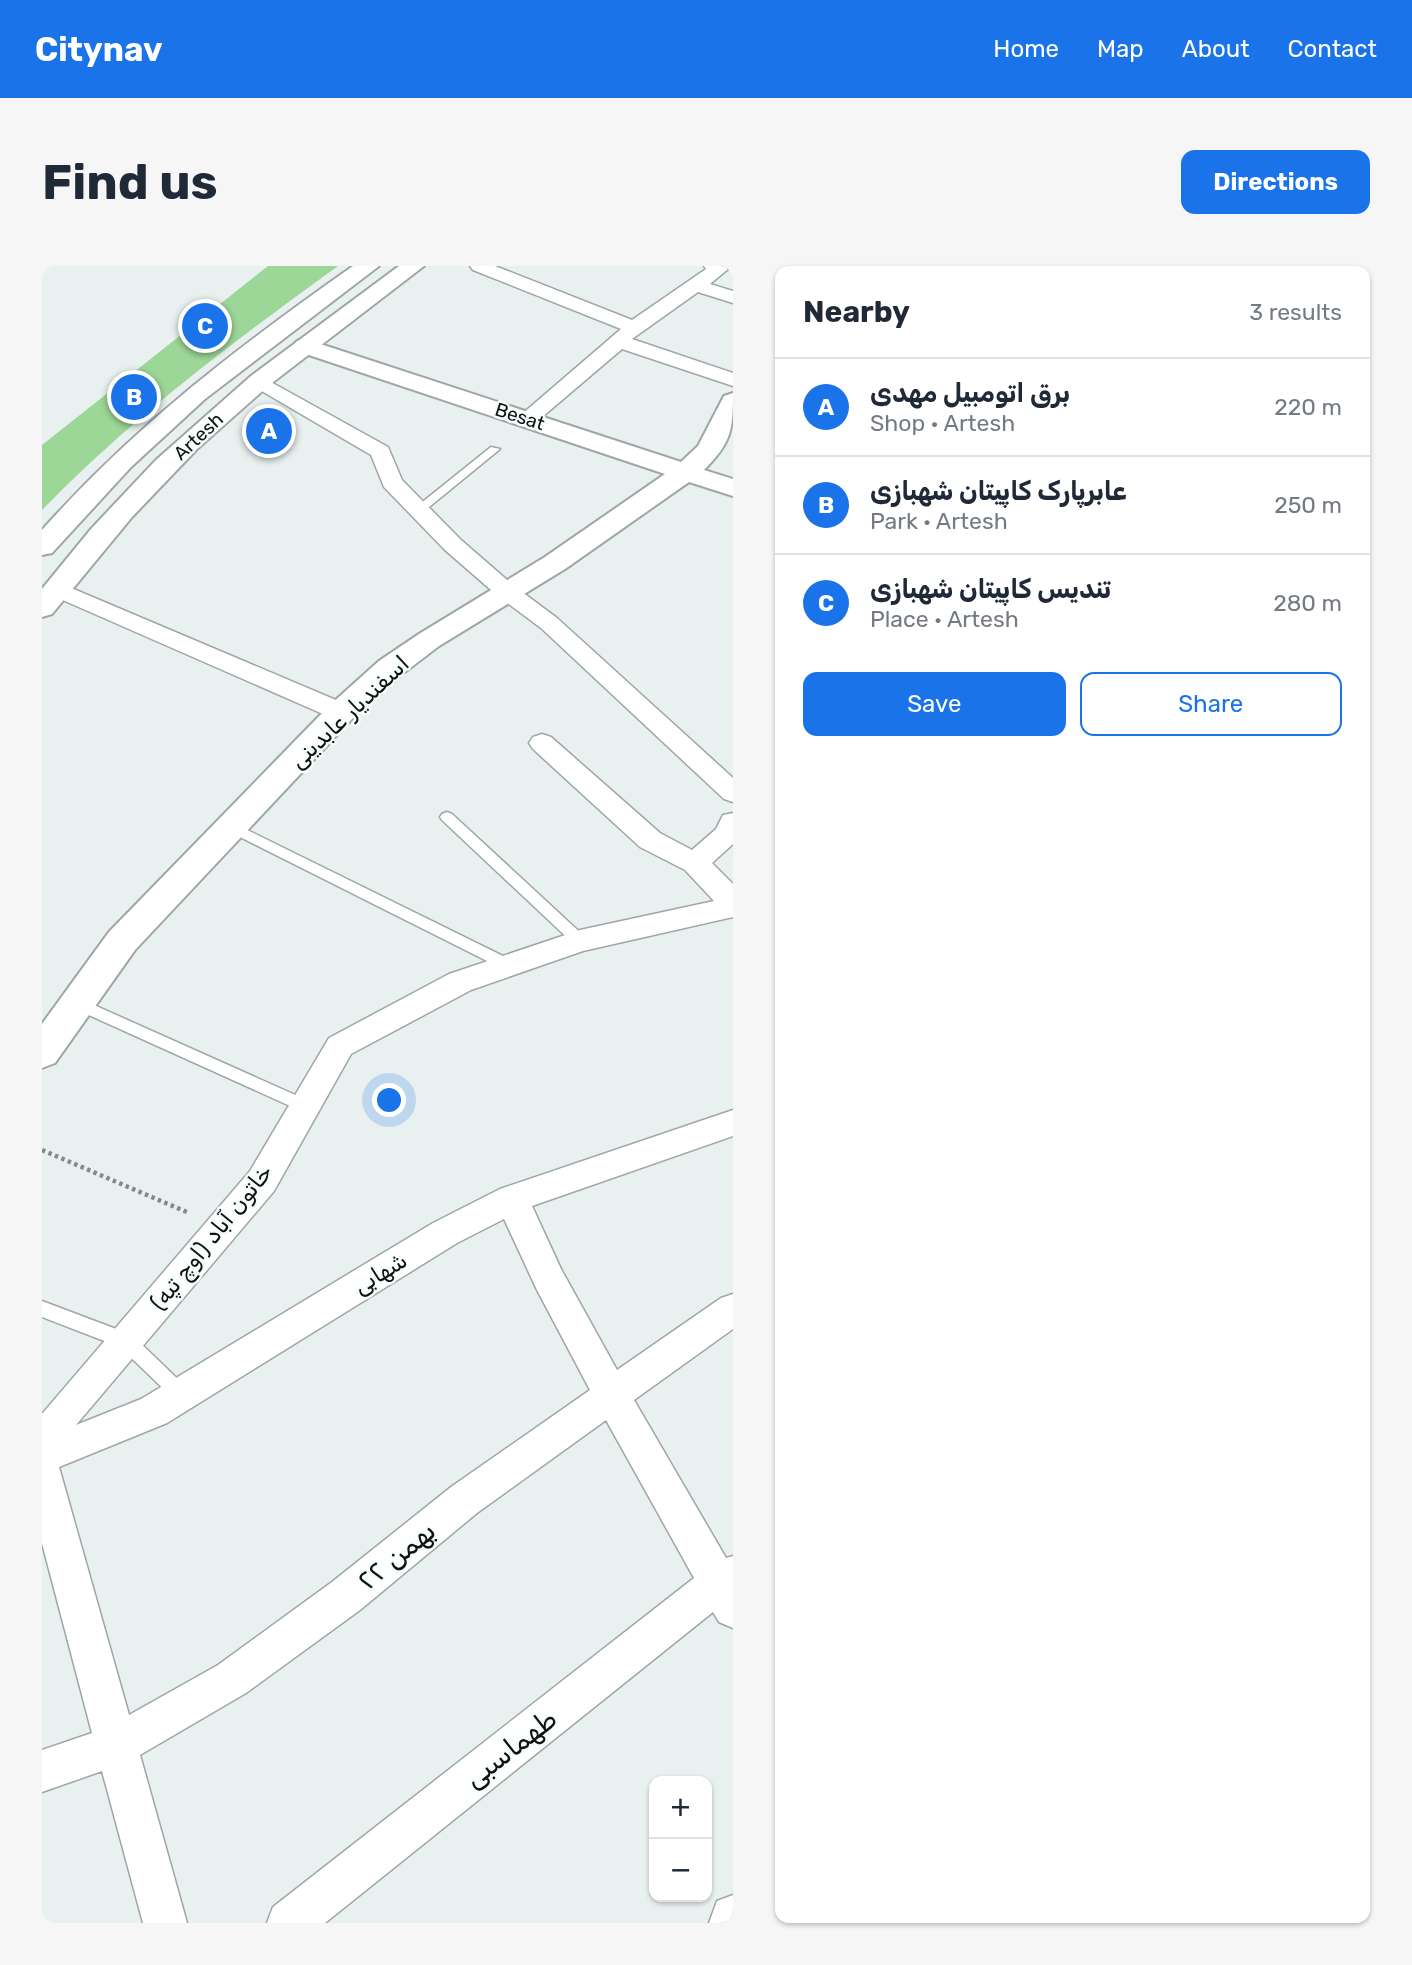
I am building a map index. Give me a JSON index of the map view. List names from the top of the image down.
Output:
{
  "streets": {
    "street": [
      "Besat",
      "Artesh",
      "اسفندیار عابدینی",
      "خاتون آباد (اوچ تپه)",
      "شهابی",
      "۲۲ بهمن",
      "طهماسبی"
    ]
  },
  "crossings": [
    ["Besat", "Artesh"],
    ["Besat", "اسفندیار عابدینی"]
  ],
  "page": {
    "header": "Citynav",
    "nav": [
      "Home",
      "Map",
      "About",
      "Contact"
    ],
    "buttons": [
      "Directions",
      ["Save", "Share"]
    ],
    "title": "Find us",
    "heading": ["Nearby", "3 results"],
    "pins": ["C", "B", "A"],
    "list": [
      {
        "mark": "A",
        "name": "برق اتومبیل مهدی",
        "note": "Shop · Artesh",
        "value": "220 m"
      },
      {
        "mark": "B",
        "name": "عابرپارک کاپیتان شهبازی",
        "note": "Park · Artesh",
        "value": "250 m"
      },
      {
        "mark": "C",
        "name": "تندیس کاپیتان شهبازی",
        "note": "Place · Artesh",
        "value": "280 m"
      }
    ],
    "map_buttons": ["+", "−"]
  }
}
